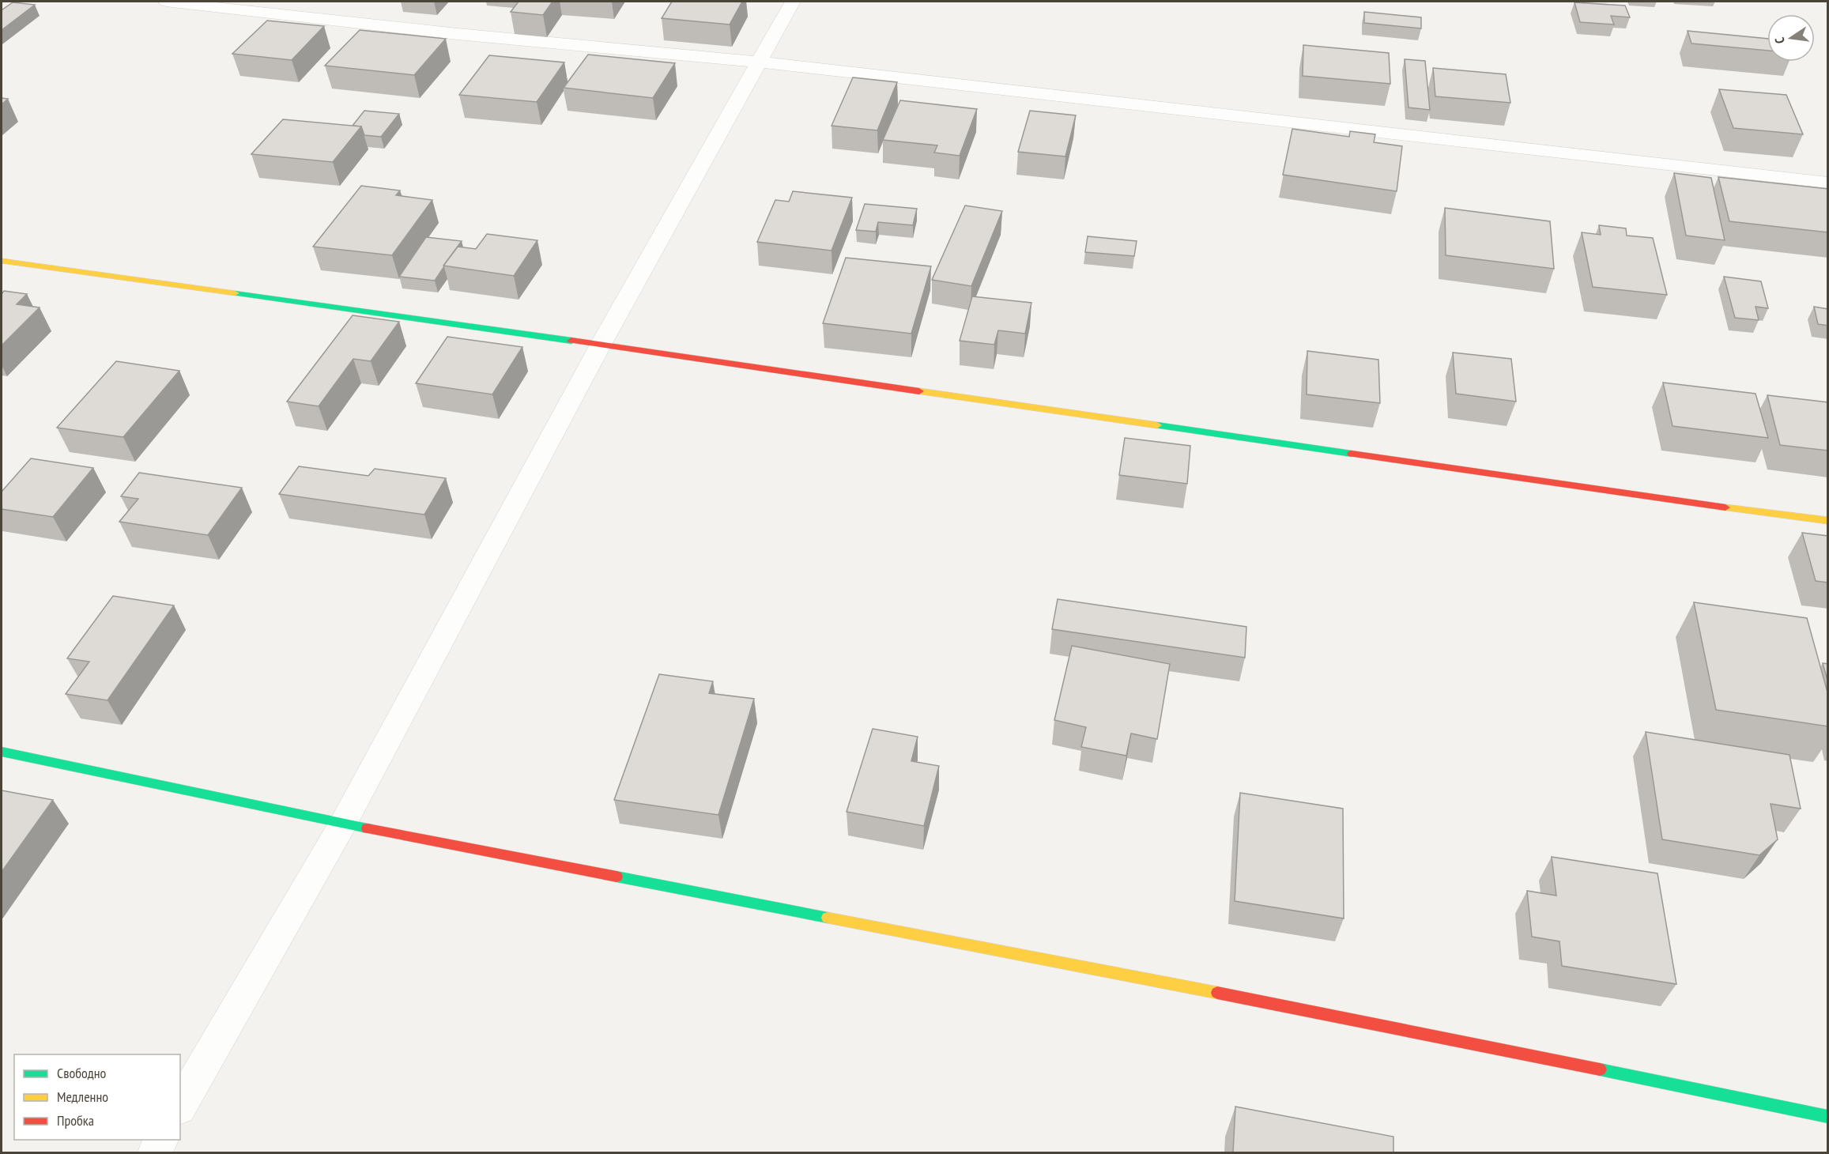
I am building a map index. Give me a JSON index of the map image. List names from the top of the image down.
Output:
{
  "legend": ["Свободно", "Медленно", "Пробка"],
  "north": "left"
}
